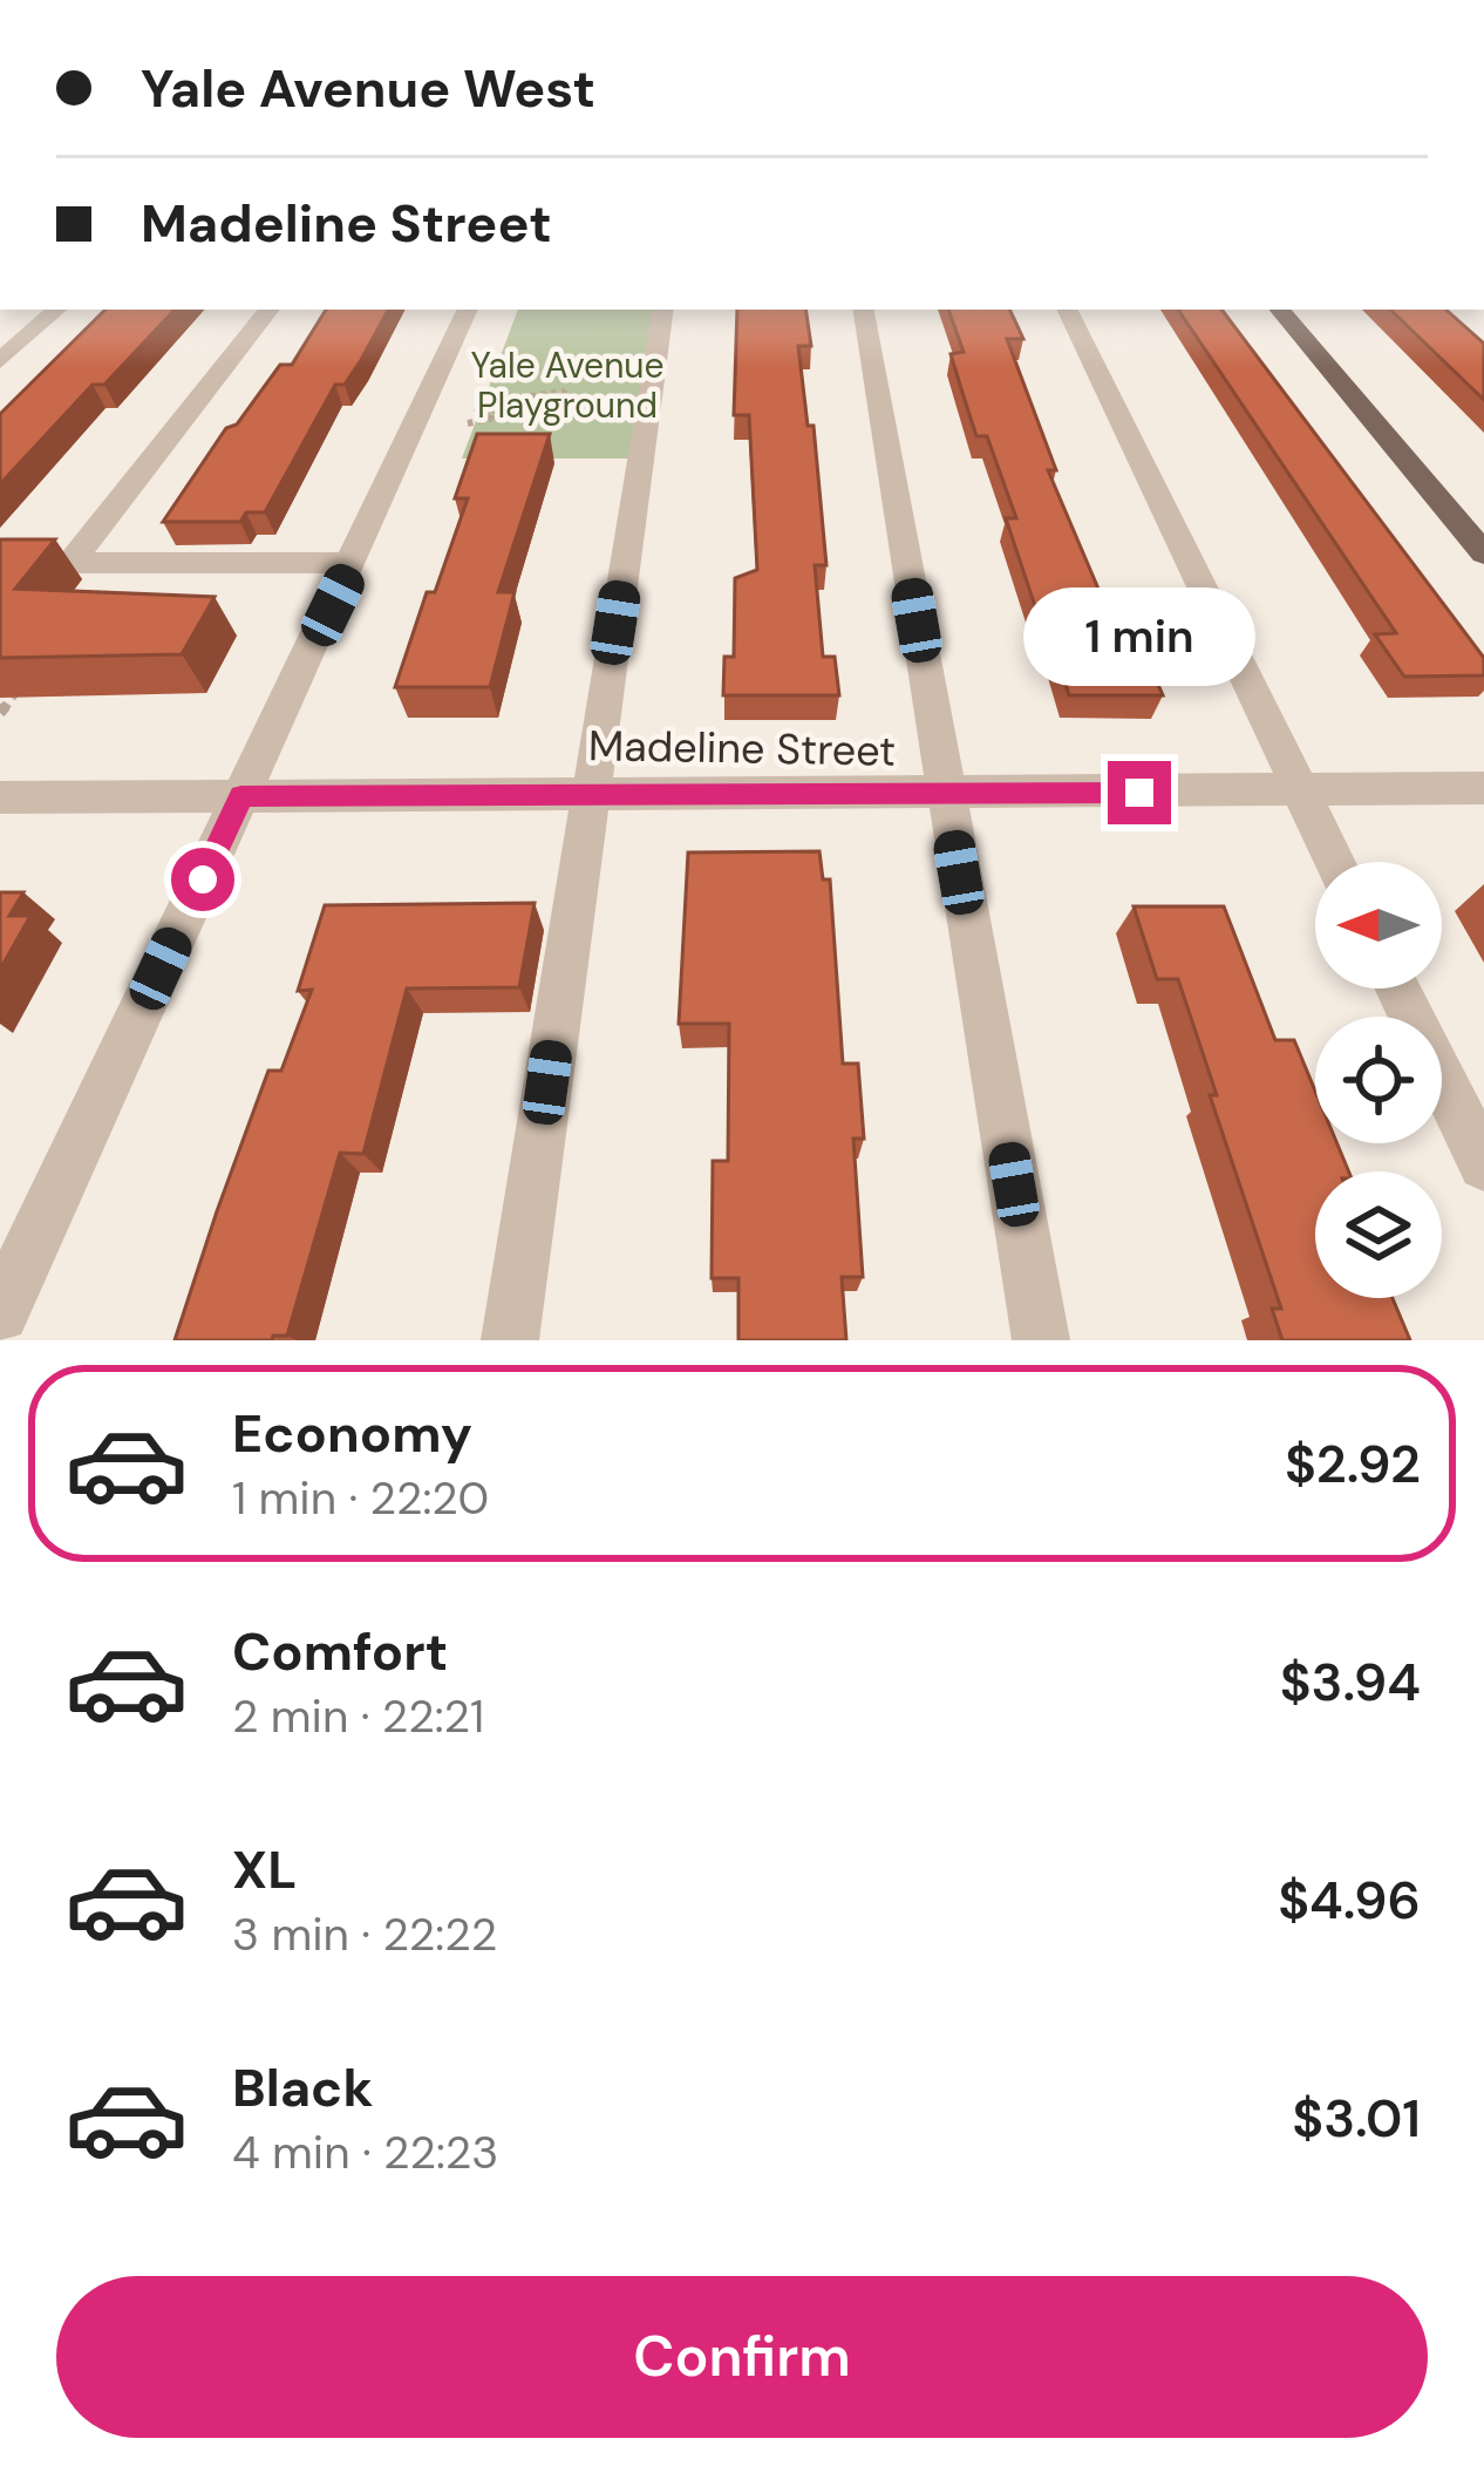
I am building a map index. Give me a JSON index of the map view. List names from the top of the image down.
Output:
{
  "streets": {
    "street": ["Madeline Street"]
  },
  "parks": ["Yale Avenue Playground"],
  "north": "left",
  "page": {
    "banner": ["Yale Avenue West", "Madeline Street"],
    "bubble": "1 min",
    "list": [
      {
        "name": "Economy",
        "note": "1 min · 22:20",
        "value": "$2.92"
      },
      {
        "name": "Comfort",
        "note": "2 min · 22:21",
        "value": "$3.94"
      },
      {
        "name": "XL",
        "note": "3 min · 22:22",
        "value": "$4.96"
      },
      {
        "name": "Black",
        "note": "4 min · 22:23",
        "value": "$3.01"
      }
    ],
    "buttons": "Confirm"
  }
}
